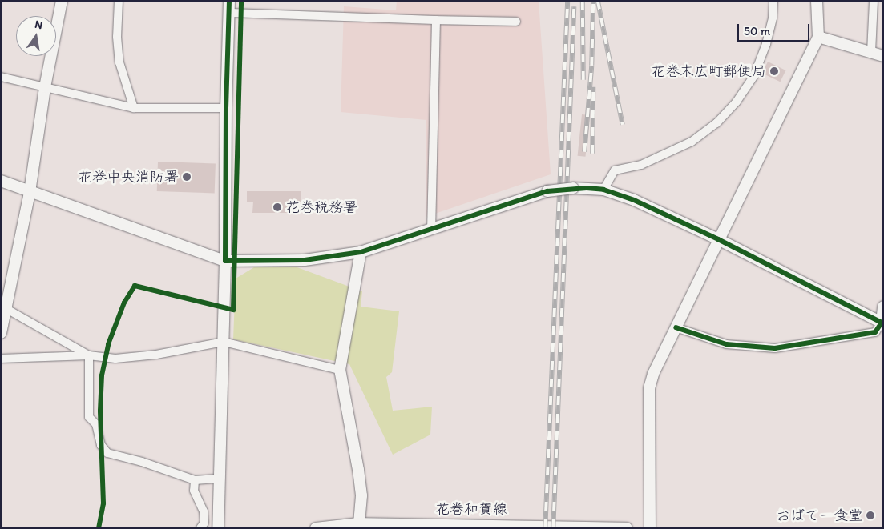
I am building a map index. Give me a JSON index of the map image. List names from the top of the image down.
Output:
{
  "streets": {
    "street": ["花巻和賀線"]
  },
  "places": [
    "花巻末広町郵便局",
    "花巻中央消防署",
    "花巻税務署",
    "おばてー食堂"
  ],
  "scale_bar": "50 m",
  "north": "top"
}
